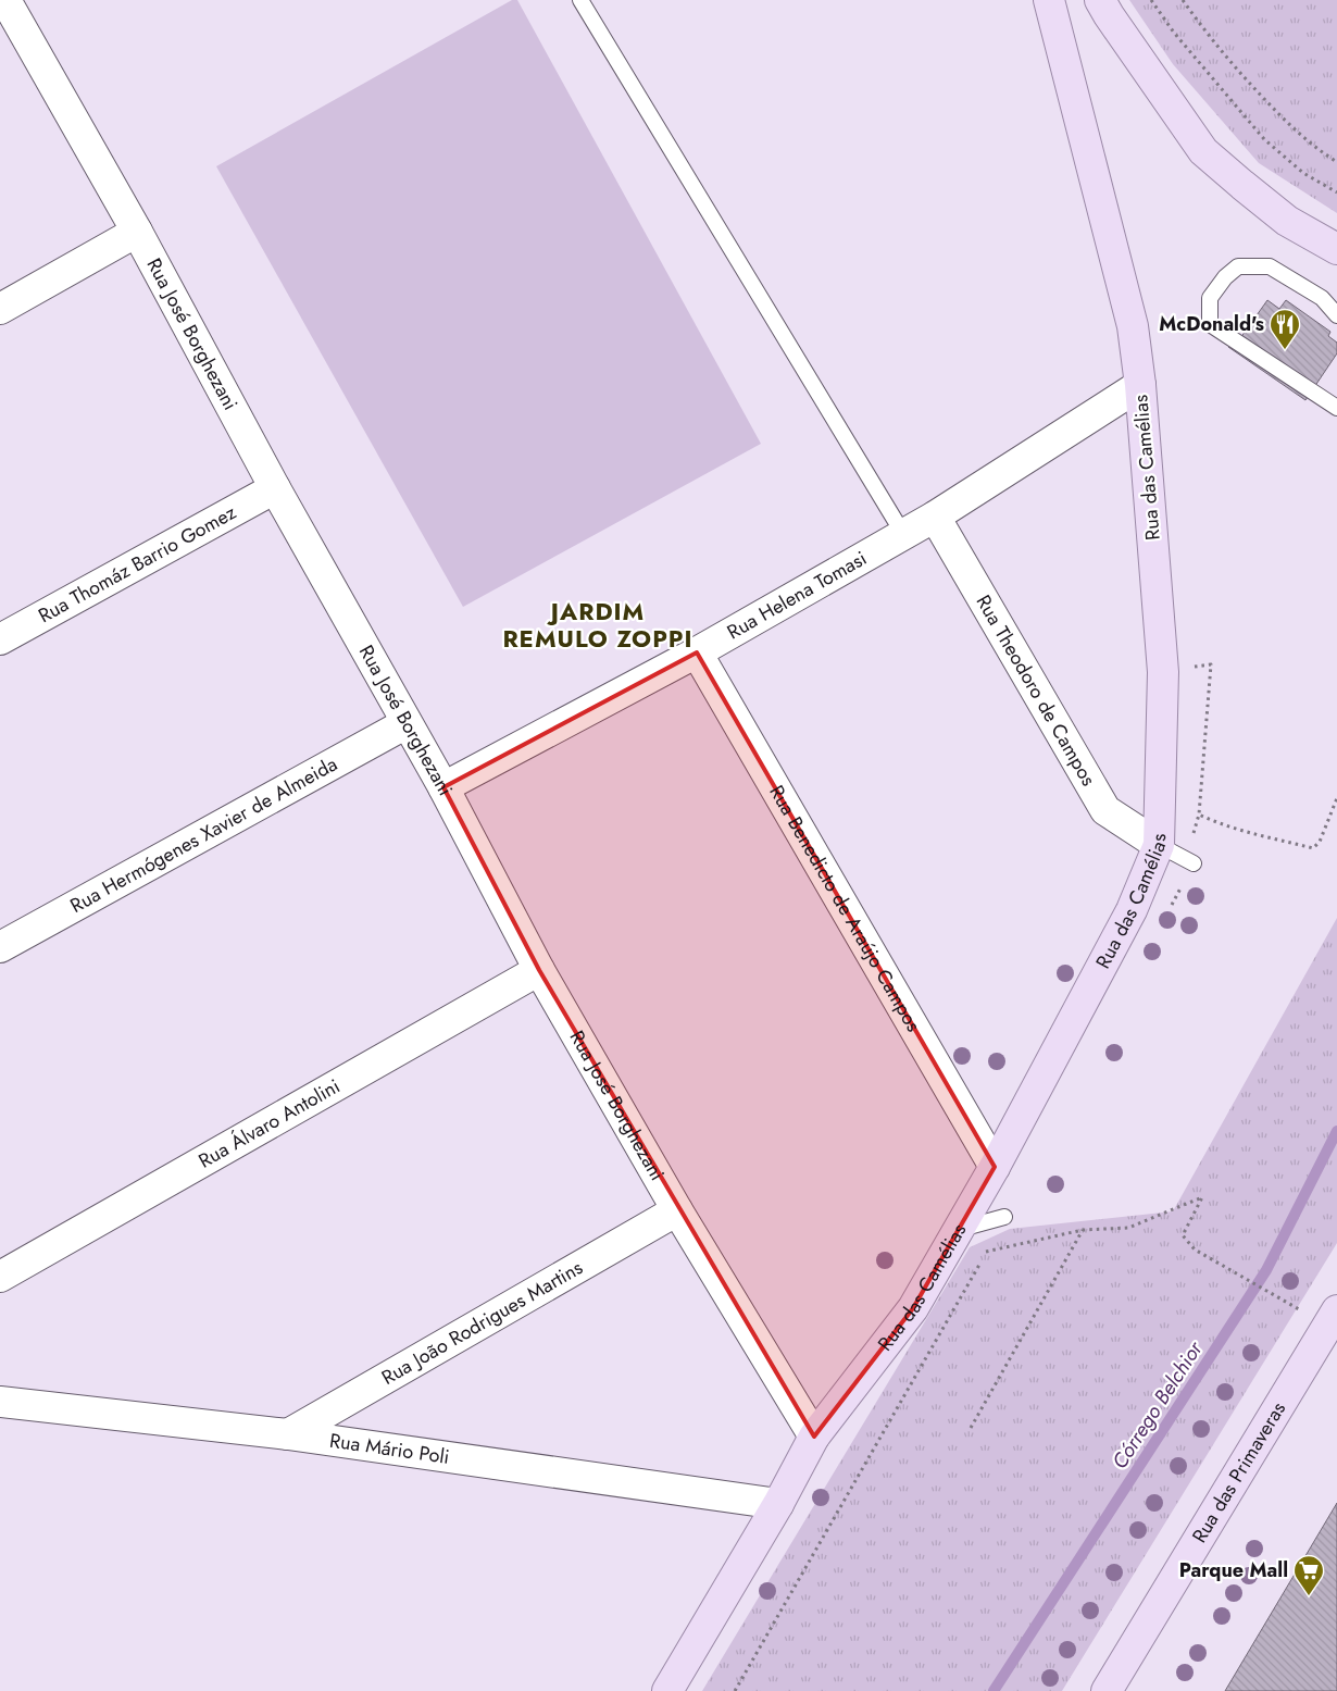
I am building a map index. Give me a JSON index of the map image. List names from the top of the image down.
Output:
{
  "streets": {
    "main road": ["Rua das Camélias", "Rua das Primaveras"],
    "street": [
      "Rua José Borghezani",
      "Rua Thomáz Barrio Gomez",
      "Rua Helena Tomasi",
      "Rua Theodoro de Campos",
      "Rua Hermógenes Xavier de Almeida",
      "Rua Benedicto de Araújo Campos",
      "Rua Álvaro Antolini",
      "Rua João Rodrigues Martins",
      "Rua Mário Poli"
    ]
  },
  "crossings": [
    ["Rua José Borghezani", "Rua das Camélias"],
    ["Rua José Borghezani", "Rua Thomáz Barrio Gomez"],
    ["Rua José Borghezani", "Rua Helena Tomasi"],
    ["Rua José Borghezani", "Rua Hermógenes Xavier de Almeida"],
    ["Rua José Borghezani", "Rua Álvaro Antolini"],
    ["Rua José Borghezani", "Rua João Rodrigues Martins"],
    ["Rua das Camélias", "Rua Helena Tomasi"],
    ["Rua das Camélias", "Rua Theodoro de Campos"],
    ["Rua das Camélias", "Rua Benedicto de Araújo Campos"],
    ["Rua das Camélias", "Rua Mário Poli"],
    ["Rua Helena Tomasi", "Rua Theodoro de Campos"],
    ["Rua Helena Tomasi", "Rua Benedicto de Araújo Campos"],
    ["Rua João Rodrigues Martins", "Rua Mário Poli"]
  ],
  "districts": ["JARDIM REMULO ZOPPI"],
  "water": ["Córrego Belchior"],
  "places": {
    "restaurant": ["McDonald's"],
    "supermarket": ["Parque Mall"]
  }
}
